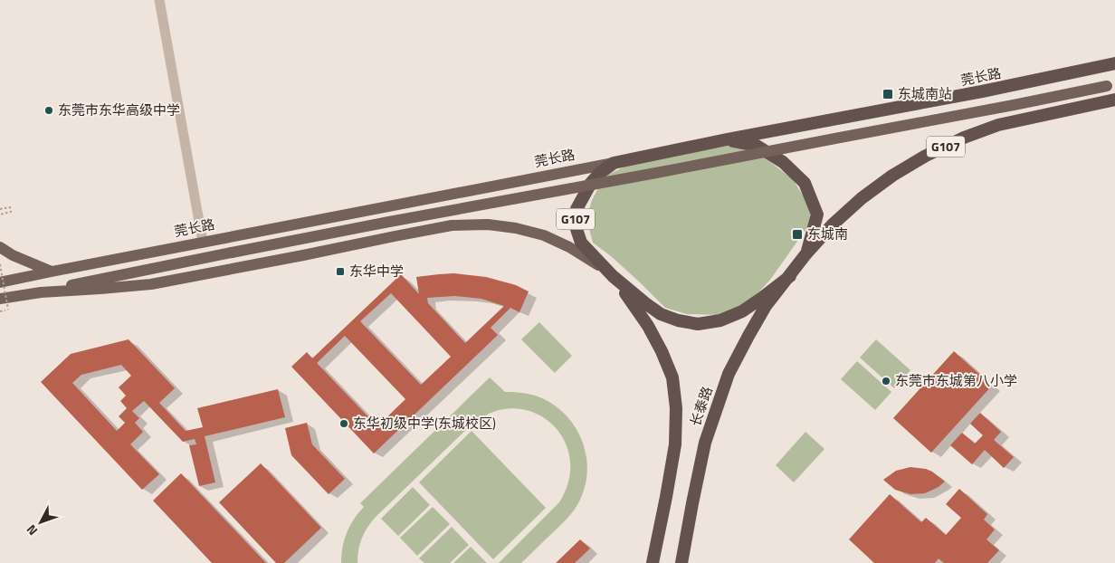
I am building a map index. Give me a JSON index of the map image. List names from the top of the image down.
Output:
{
  "streets": {
    "highway": ["莞长路", "G107", "长泰路"]
  },
  "crossings": [
    ["莞长路", "G107"],
    ["G107", "长泰路"]
  ],
  "places": {
    "transit": ["东城南站", "东城南", "东华中学"],
    "other": ["东莞市东华高级中学", "东莞市东城第八小学", "东华初级中学(东城校区)"]
  },
  "north": "bottom left"
}
